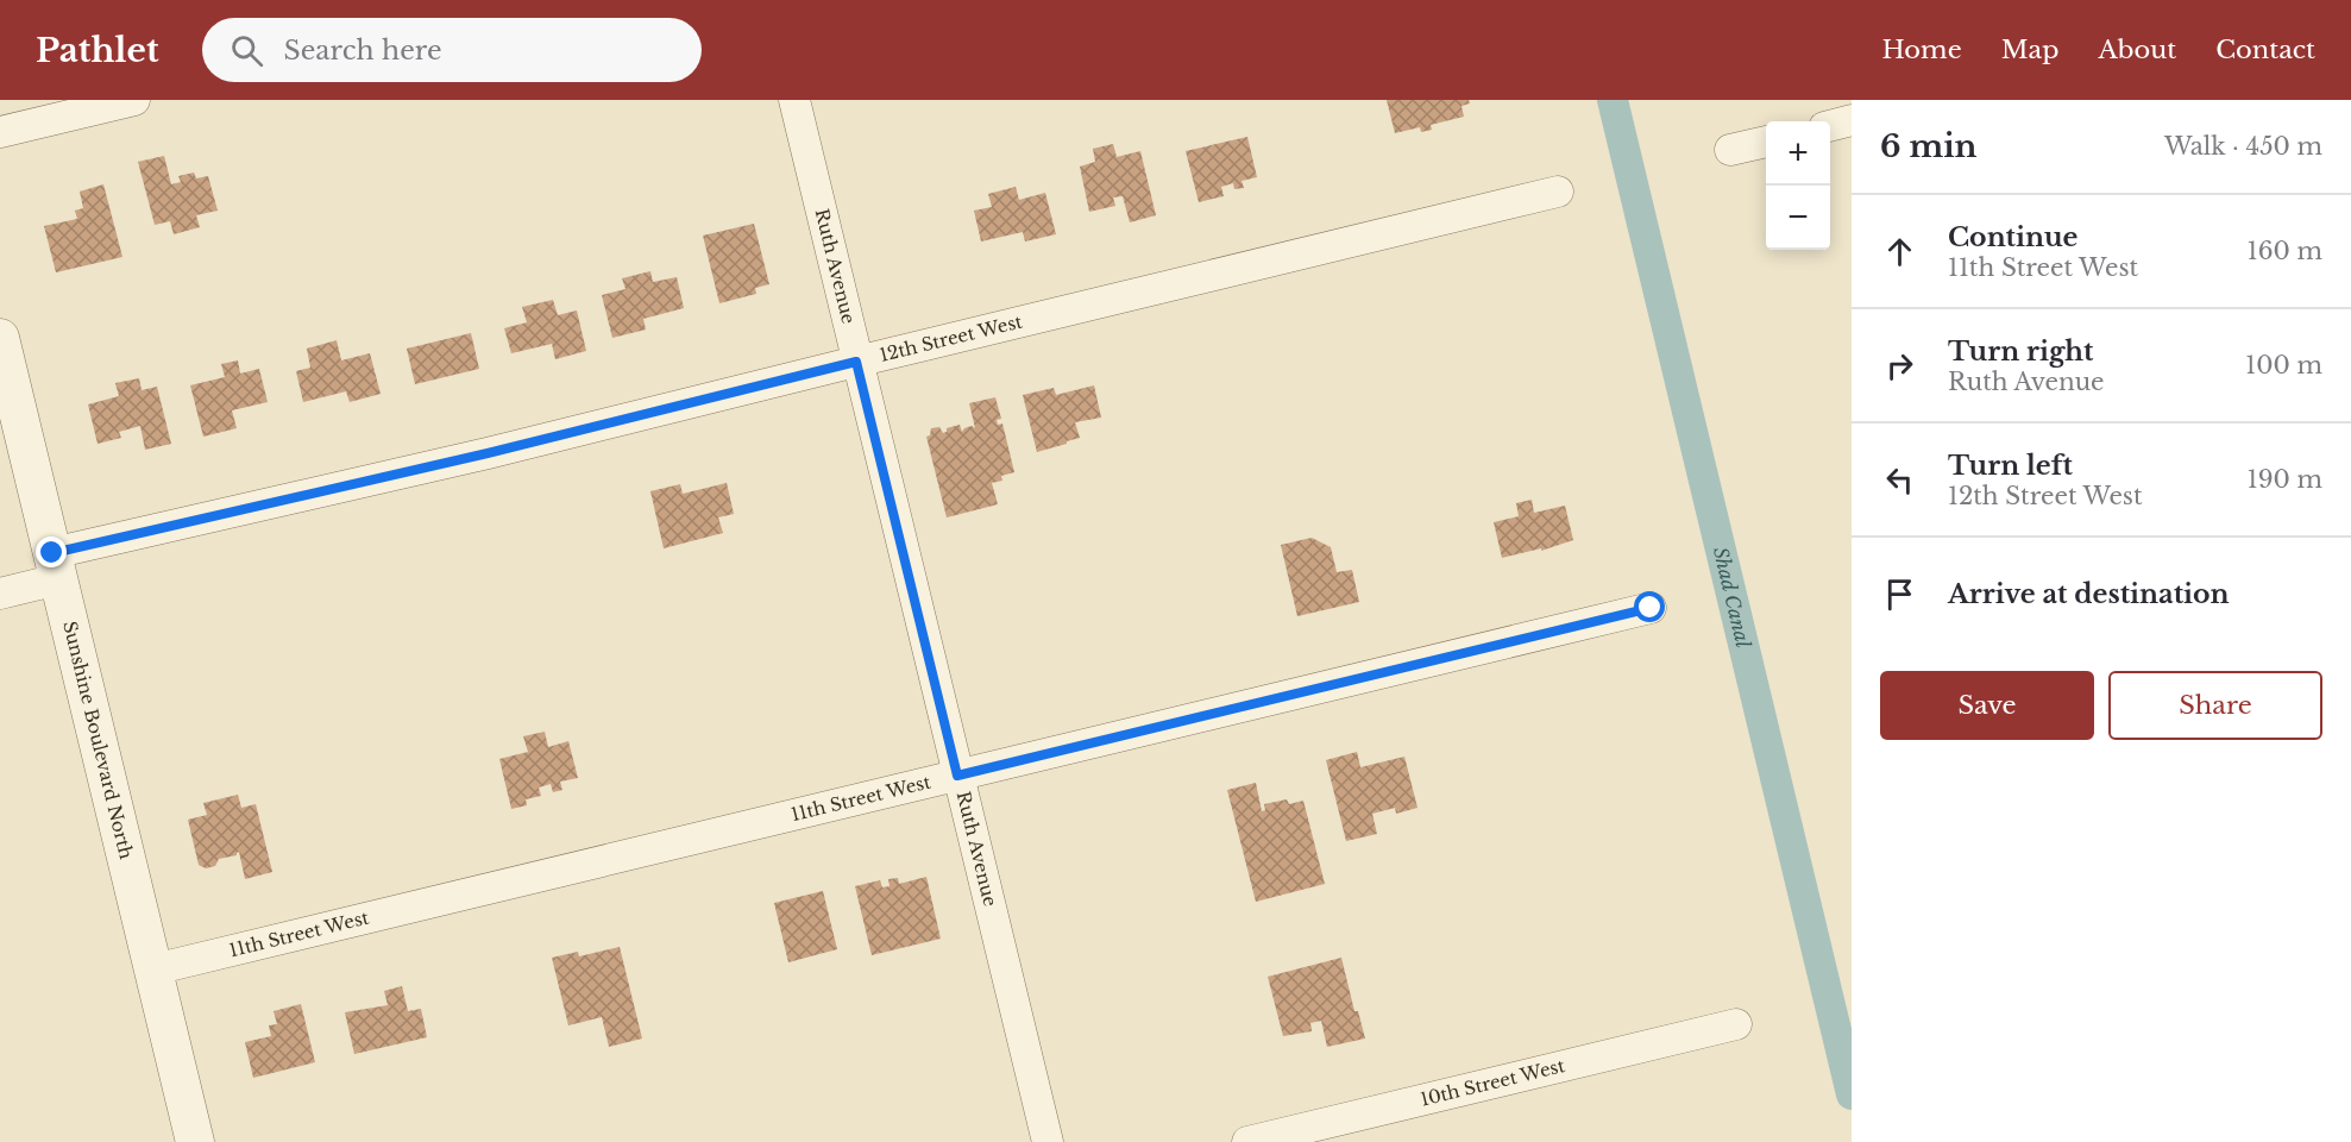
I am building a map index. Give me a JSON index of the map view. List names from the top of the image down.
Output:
{
  "streets": {
    "street": [
      "Ruth Avenue",
      "12th Street West",
      "Sunshine Boulevard North",
      "11th Street West",
      "10th Street West"
    ]
  },
  "crossings": [
    ["Ruth Avenue", "12th Street West"],
    ["Ruth Avenue", "11th Street West"],
    ["12th Street West", "Sunshine Boulevard North"],
    ["Sunshine Boulevard North", "11th Street West"]
  ],
  "water": ["Shad Canal"],
  "page": {
    "header": "Pathlet",
    "search": "Search here",
    "nav": [
      "Home",
      "Map",
      "About",
      "Contact"
    ],
    "heading": ["6 min", "Walk · 450 m"],
    "map_buttons": ["+", "−"],
    "list": [
      ["Continue", "11th Street West", "160 m"],
      ["Turn right", "Ruth Avenue", "100 m"],
      ["Turn left", "12th Street West", "190 m"],
      "Arrive at destination"
    ],
    "buttons": ["Save", "Share"]
  }
}
